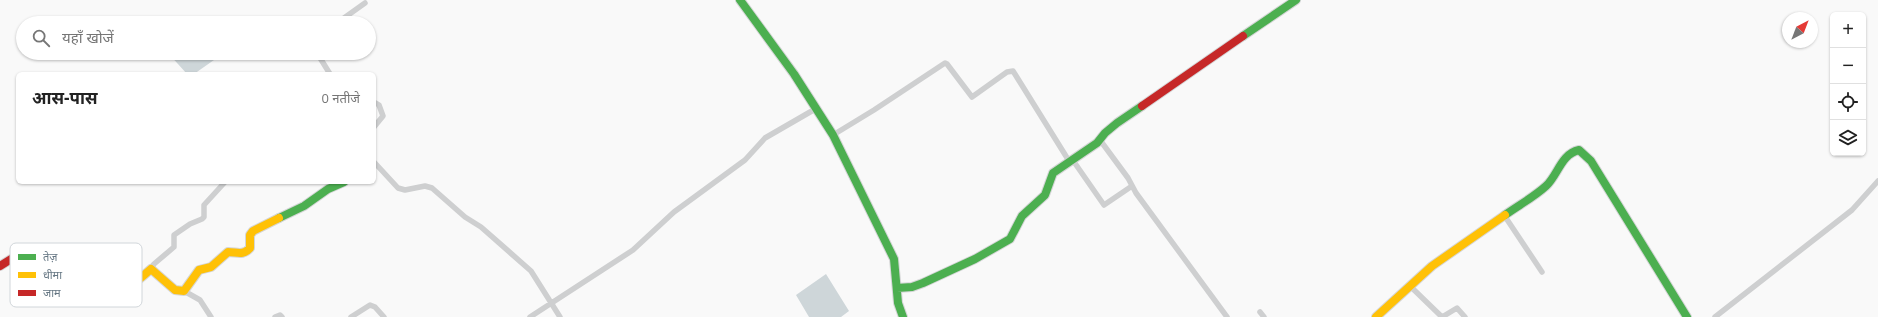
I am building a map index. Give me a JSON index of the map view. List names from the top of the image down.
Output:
{
  "legend": ["तेज़", "धीमा", "जाम"],
  "north": "top right",
  "page": {
    "map_buttons": ["+", "−"],
    "search": "यहाँ खोजें",
    "heading": ["आस-पास", "0 नतीजे"]
  }
}
